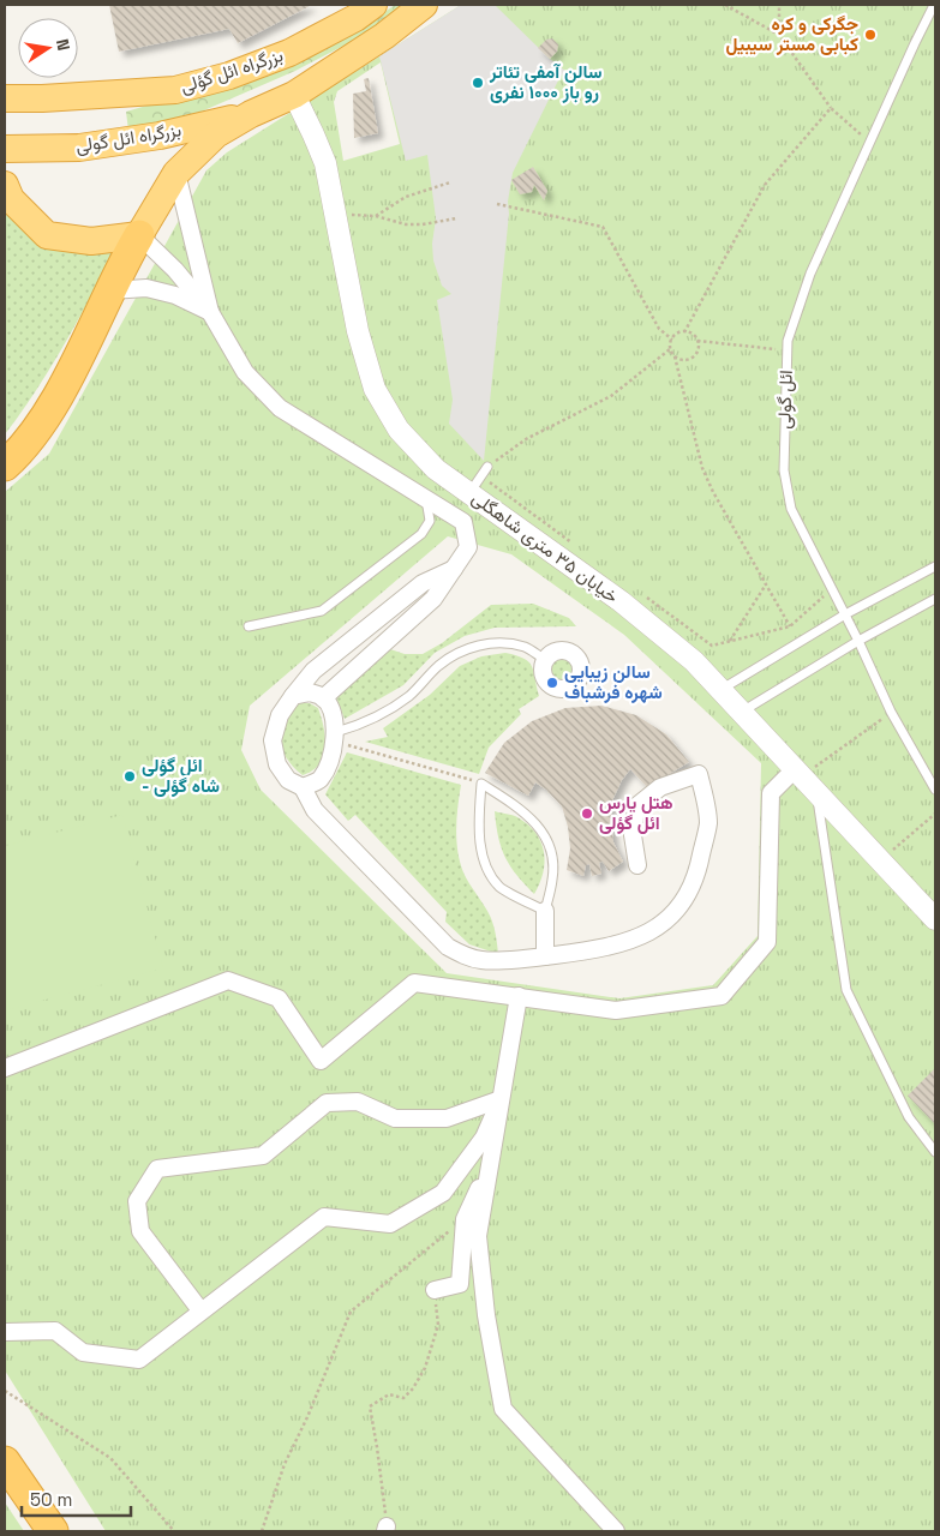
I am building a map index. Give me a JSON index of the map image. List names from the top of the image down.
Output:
{
  "streets": {
    "highway": ["بزرگراه ائل گؤلی", "بزرگراه ائل گولی"],
    "street": ["خیابان ۳۵ متری شاهگلی"],
    "lane": ["ائل گولی"]
  },
  "places": [
    "جگرکی و کره کبابی مستر سیبیل",
    "سالن آمفی تئاتر رو باز ۱۰۰۰ نفری",
    "سالن زیبایی شهره فرشباف",
    "ائل گؤلی - شاه گؤلی",
    "هتل پارس ائل گؤلی"
  ],
  "scale_bar": "50 m",
  "north": "right"
}
